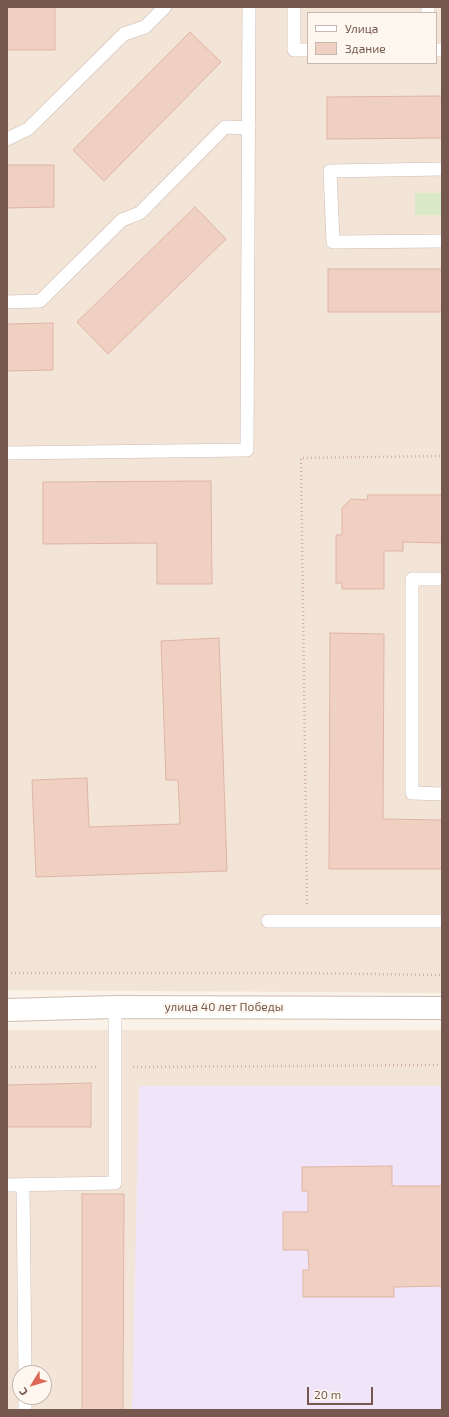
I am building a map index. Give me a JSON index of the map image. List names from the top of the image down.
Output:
{
  "streets": {
    "street": ["улица 40 лет Победы"]
  },
  "legend": ["Улица", "Здание"],
  "scale_bar": "20 m",
  "north": "bottom left"
}
